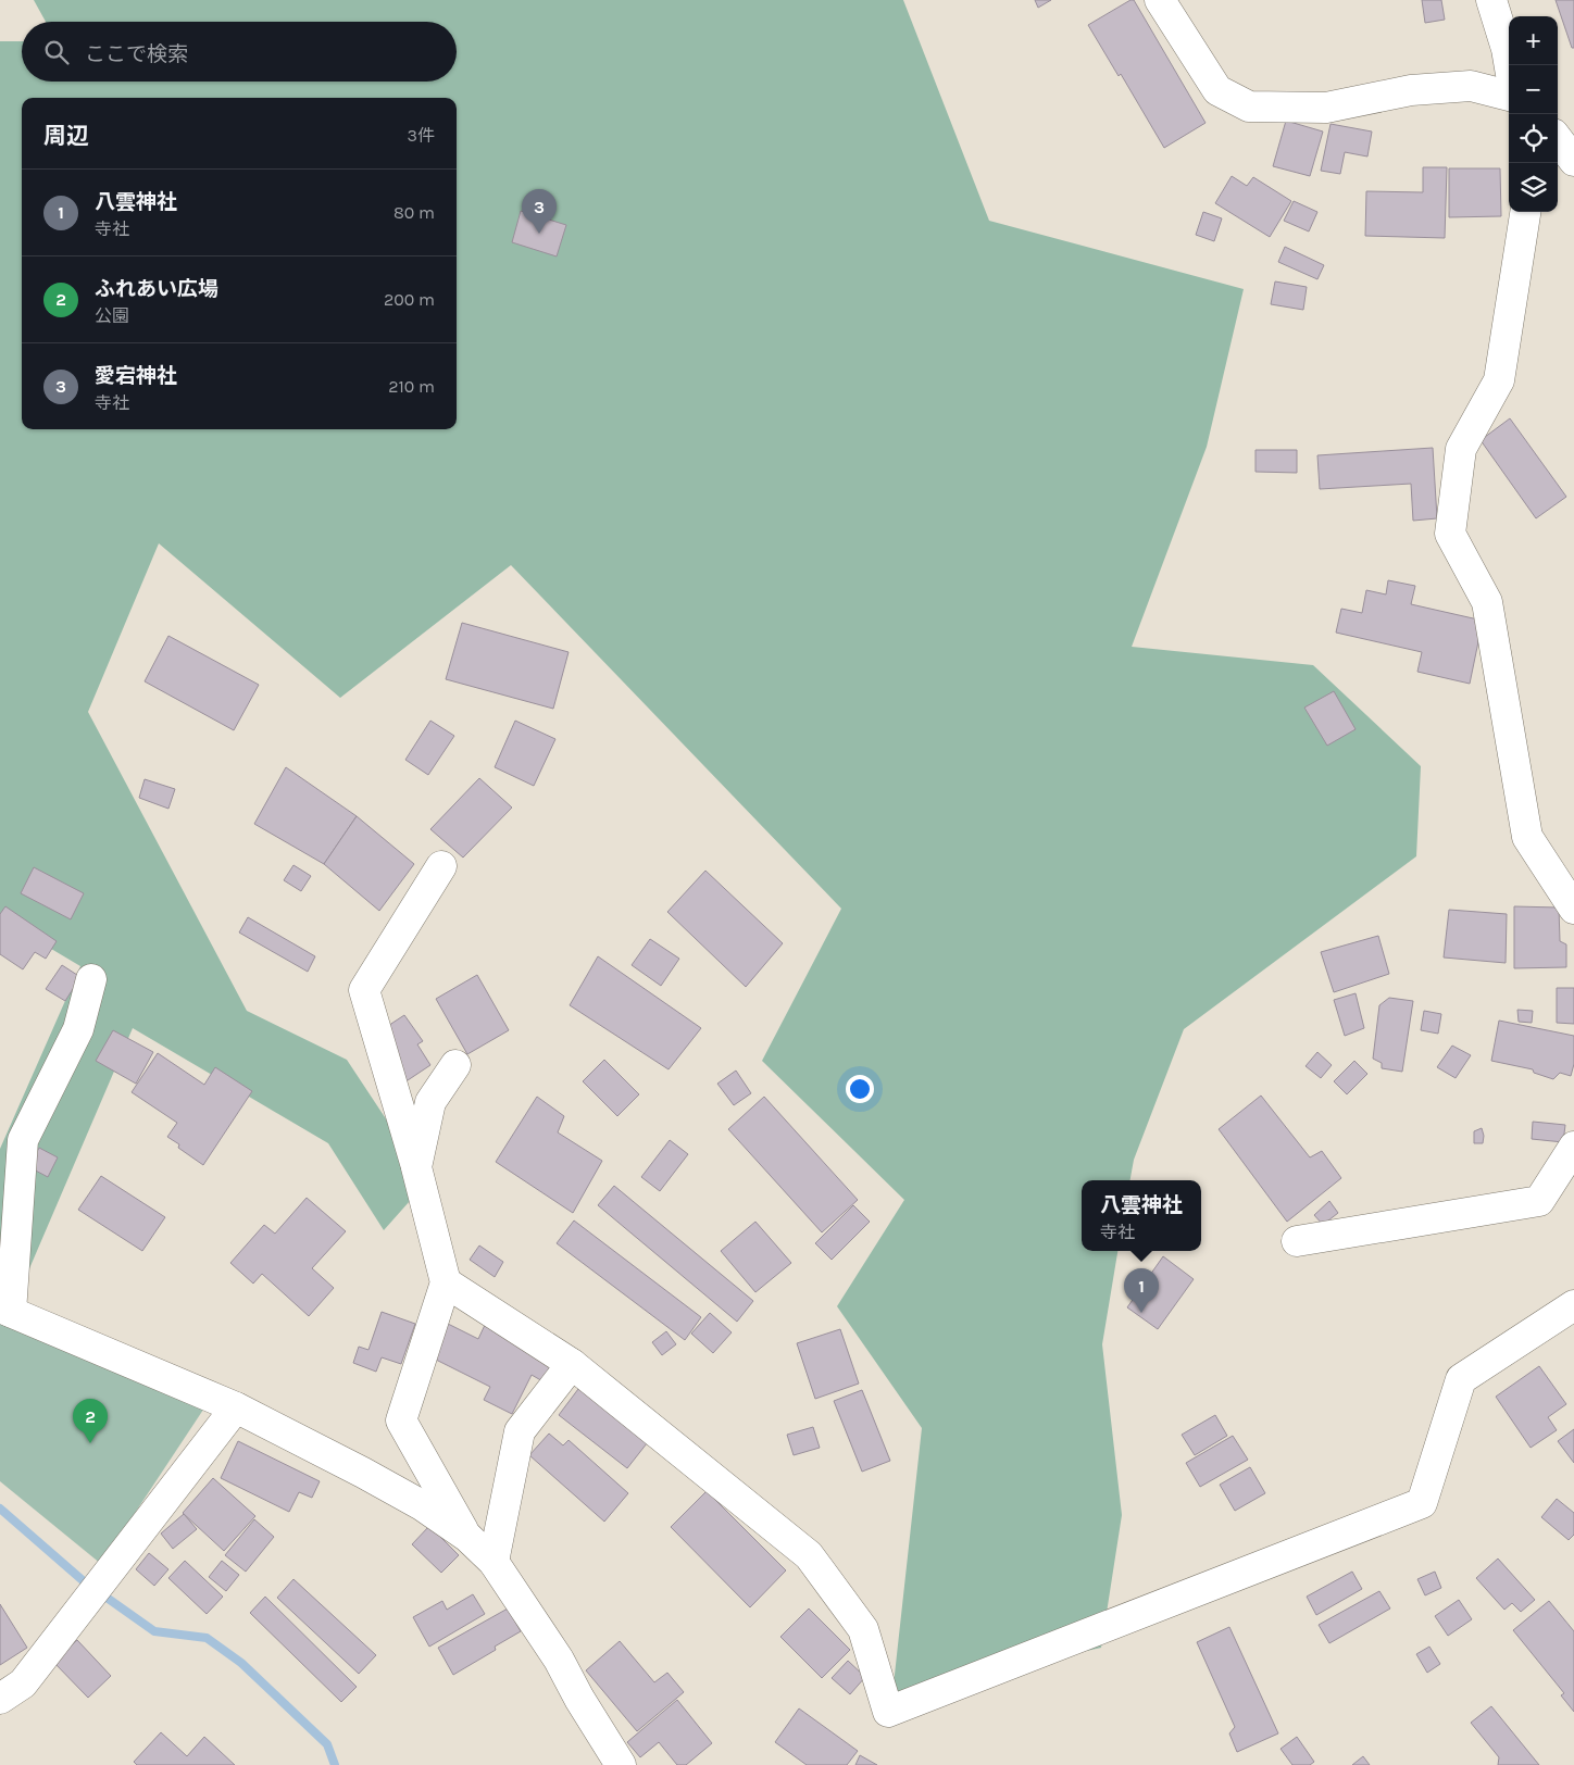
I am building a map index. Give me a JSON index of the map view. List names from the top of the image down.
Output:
{
  "page": {
    "map_buttons": ["+", "−"],
    "search": "ここで検索",
    "heading": ["周辺", "3件"],
    "list": [
      {
        "mark": "1",
        "name": "八雲神社",
        "note": "寺社",
        "value": "80 m"
      },
      {
        "mark": "2",
        "name": "ふれあい広場",
        "note": "公園",
        "value": "200 m"
      },
      {
        "mark": "3",
        "name": "愛宕神社",
        "note": "寺社",
        "value": "210 m"
      }
    ],
    "pins": ["3", "1", "2"],
    "popup": ["八雲神社", "寺社"]
  }
}
